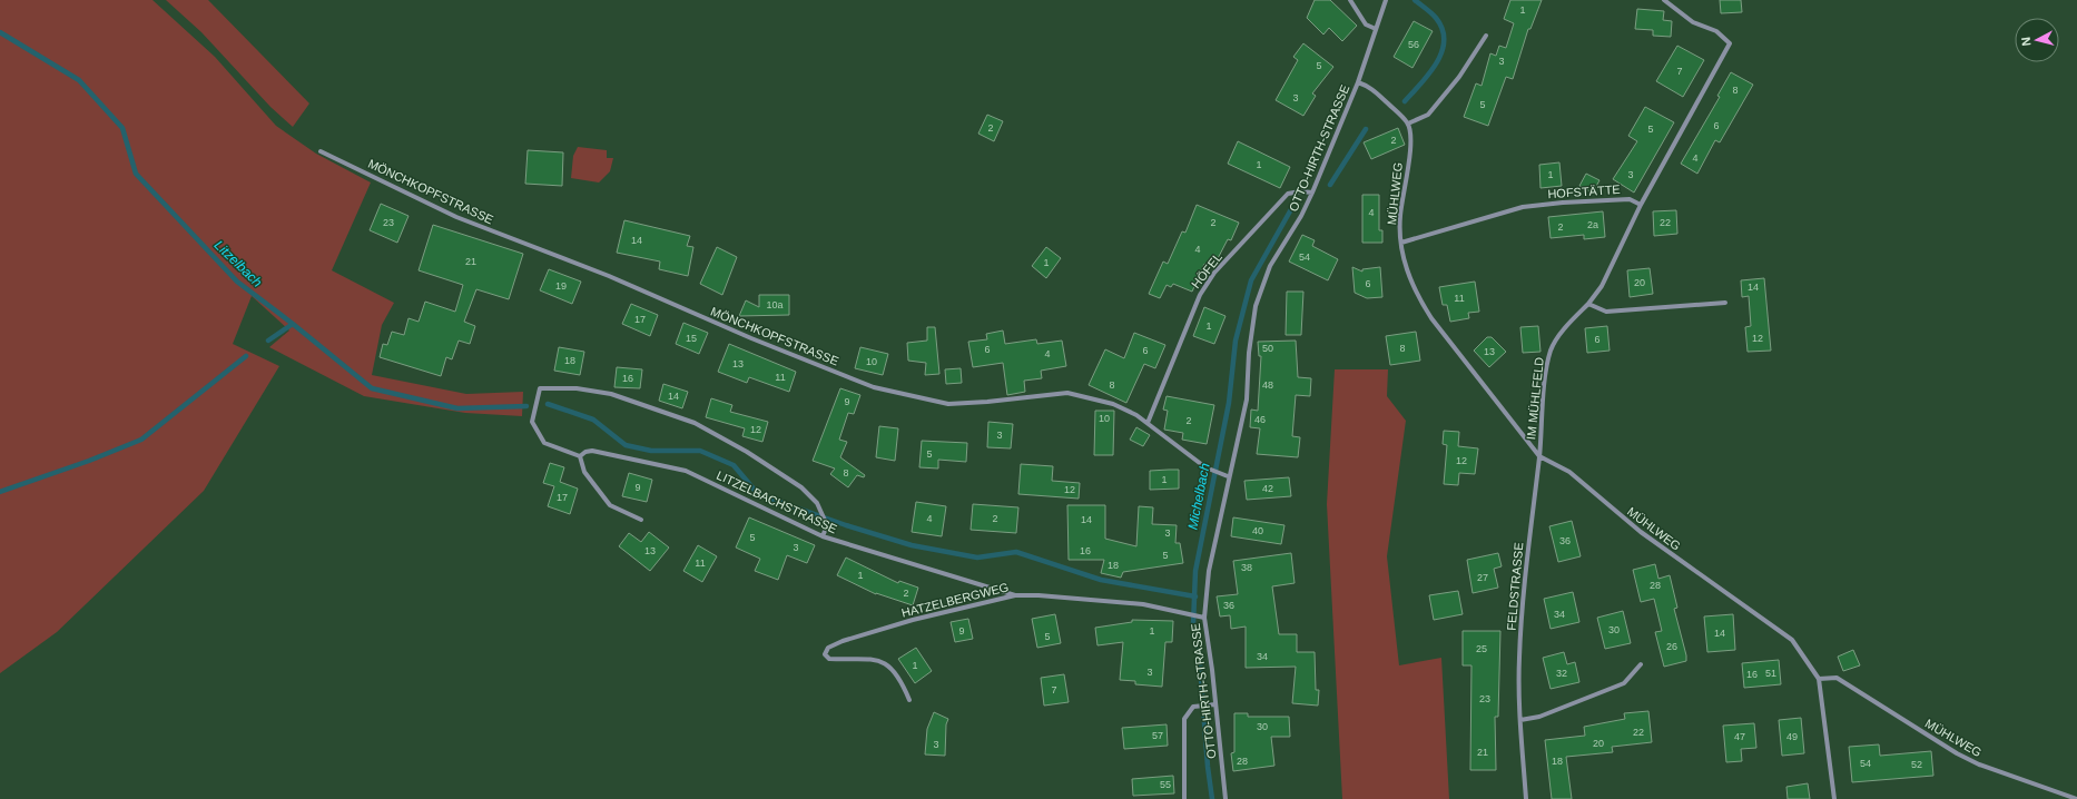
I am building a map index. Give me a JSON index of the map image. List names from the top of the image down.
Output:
{
  "streets": {
    "street": [
      "OTTO-HIRTH-STRASSE",
      "MÖNCHKOPFSTRASSE",
      "HOFSTÄTTE",
      "MÜHLWEG",
      "HÖFEL",
      "IM MÜHLFELD",
      "LITZELBACHSTRASSE",
      "FELDSTRASSE",
      "HATZELBERGWEG"
    ]
  },
  "crossings": [
    ["OTTO-HIRTH-STRASSE", "MÖNCHKOPFSTRASSE"],
    ["OTTO-HIRTH-STRASSE", "HÖFEL"],
    ["OTTO-HIRTH-STRASSE", "HATZELBERGWEG"],
    ["MÖNCHKOPFSTRASSE", "HÖFEL"],
    ["HOFSTÄTTE", "MÜHLWEG"],
    ["HOFSTÄTTE", "IM MÜHLFELD"],
    ["MÜHLWEG", "IM MÜHLFELD"],
    ["MÜHLWEG", "FELDSTRASSE"],
    ["IM MÜHLFELD", "FELDSTRASSE"],
    ["LITZELBACHSTRASSE", "HATZELBERGWEG"]
  ],
  "water": ["Litzelbach", "Michelbach"],
  "house_numbers": [
    "1",
    "56",
    "3",
    "5",
    "7",
    "8",
    "3",
    "5",
    "6",
    "2",
    "5",
    "2",
    "4",
    "1",
    "1",
    "3",
    "4",
    "23",
    "2",
    "22",
    "2a",
    "2",
    "14",
    "4",
    "54",
    "21",
    "1",
    "20",
    "6",
    "19",
    "14",
    "11",
    "10a",
    "17",
    "1",
    "15",
    "12",
    "6",
    "50",
    "8",
    "6",
    "6",
    "13",
    "4",
    "18",
    "10",
    "13",
    "11",
    "16",
    "8",
    "48",
    "14",
    "9",
    "10",
    "46",
    "2",
    "12",
    "3",
    "5",
    "12",
    "8",
    "1",
    "9",
    "42",
    "12",
    "17",
    "4",
    "2",
    "14",
    "40",
    "3",
    "5",
    "36",
    "3",
    "13",
    "16",
    "5",
    "11",
    "18",
    "38",
    "1",
    "27",
    "28",
    "2",
    "36",
    "34",
    "30",
    "9",
    "1",
    "14",
    "5",
    "26",
    "25",
    "34",
    "1",
    "3",
    "32",
    "51",
    "16",
    "7",
    "23",
    "30",
    "22",
    "57",
    "47",
    "49",
    "20",
    "3",
    "21",
    "28",
    "18",
    "54",
    "52",
    "55"
  ],
  "north": "left"
}
